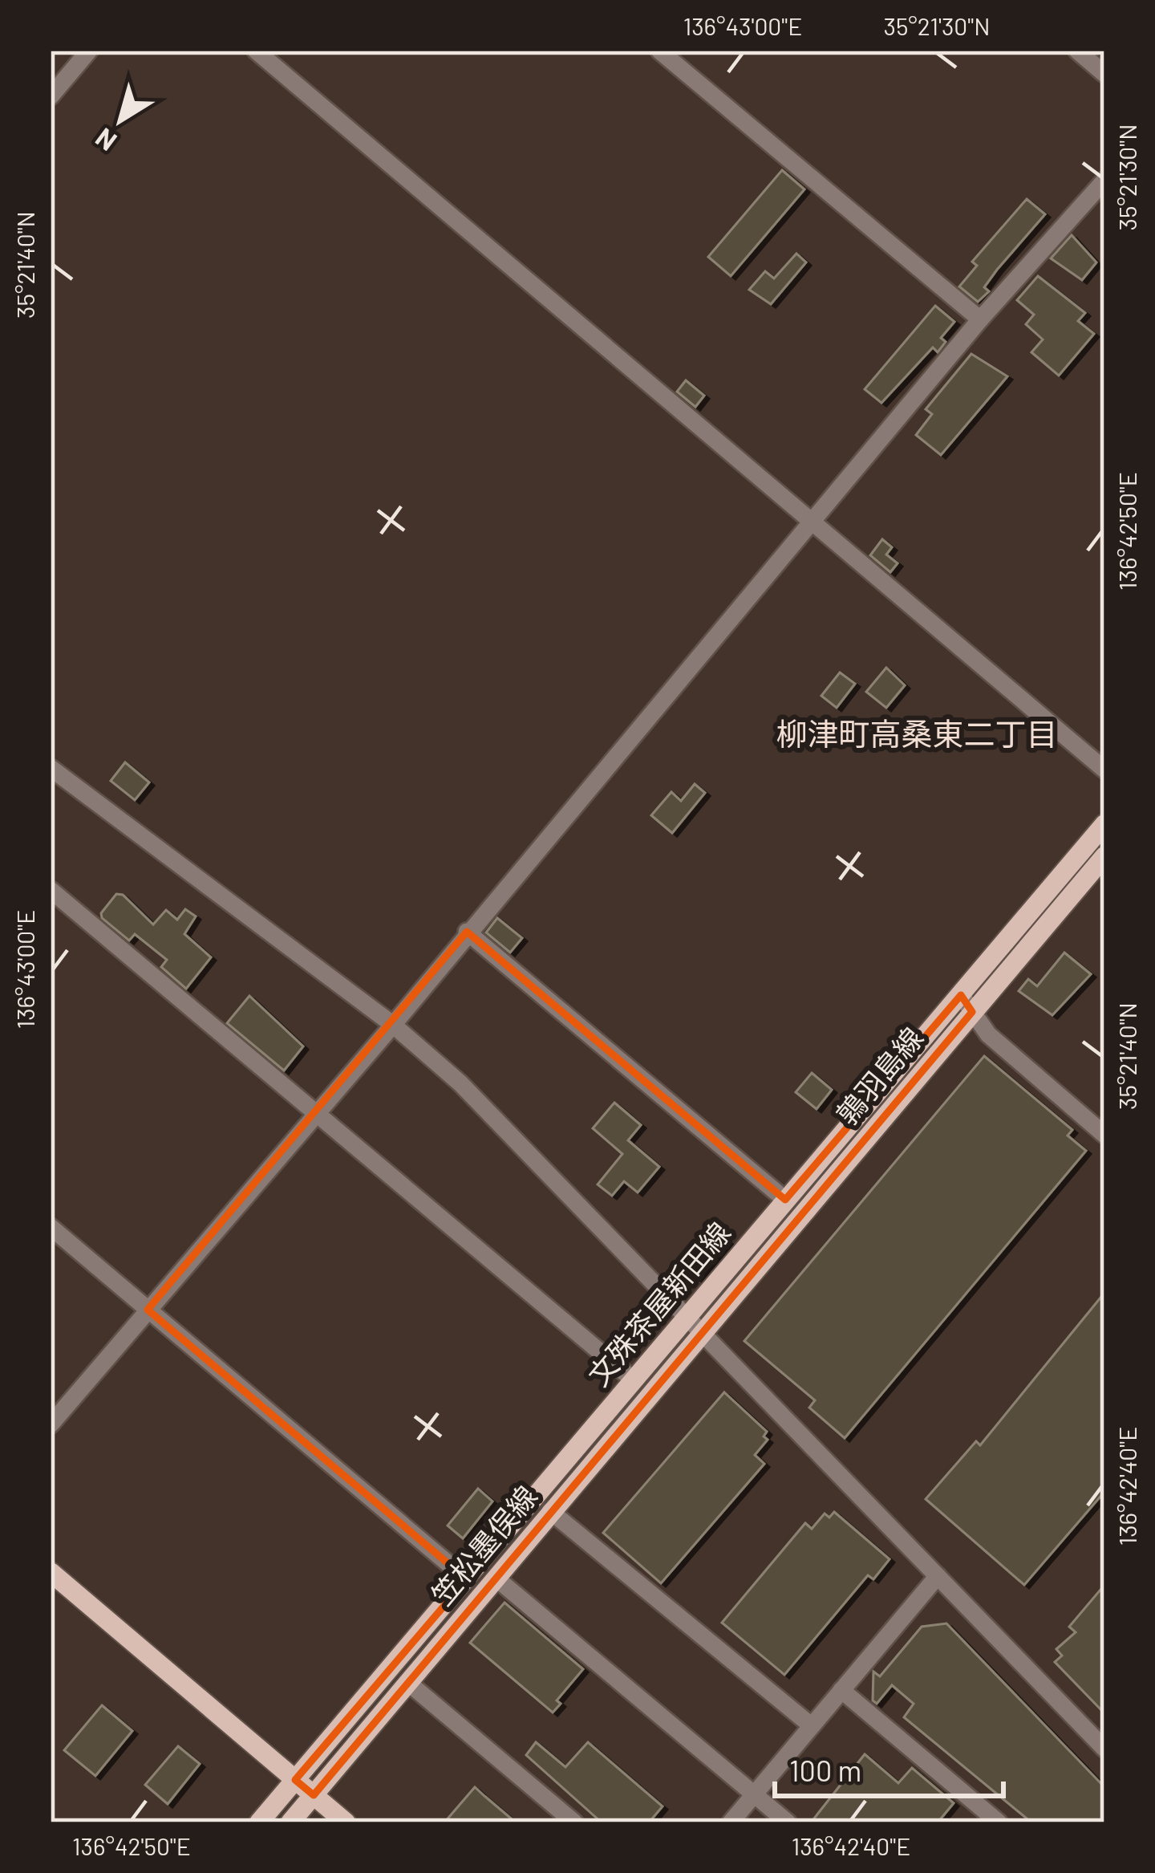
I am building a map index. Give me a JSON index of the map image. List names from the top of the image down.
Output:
{
  "streets": {
    "main road": ["鶉羽島線", "文殊茶屋新田線", "笠松墨俣線"]
  },
  "crossings": [
    ["鶉羽島線", "文殊茶屋新田線"],
    ["鶉羽島線", "笠松墨俣線"]
  ],
  "districts": ["柳津町高桑東二丁目"],
  "scale_bar": "100 m",
  "north": "bottom left",
  "coordinates": [
    "136°43'00\"E",
    "35°21'30\"N",
    "35°21'40\"N",
    "136°42'50\"E",
    "136°42'40\"E"
  ]
}
